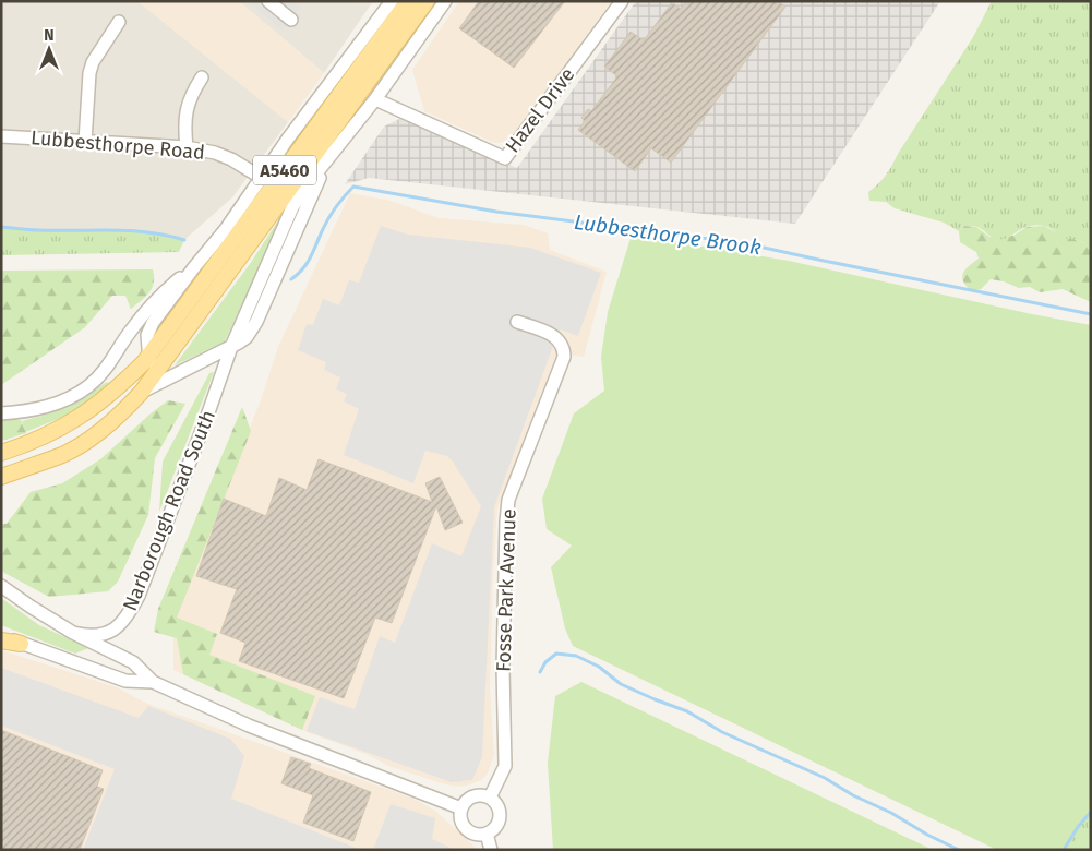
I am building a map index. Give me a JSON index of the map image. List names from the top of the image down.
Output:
{
  "streets": {
    "main road": ["A5460"],
    "street": [
      "Hazel Drive",
      "Lubbesthorpe Road",
      "Narborough Road South",
      "Fosse Park Avenue"
    ]
  },
  "crossings": [
    ["Hazel Drive", "Narborough Road South"]
  ],
  "water": ["Lubbesthorpe Brook"],
  "north": "top"
}
